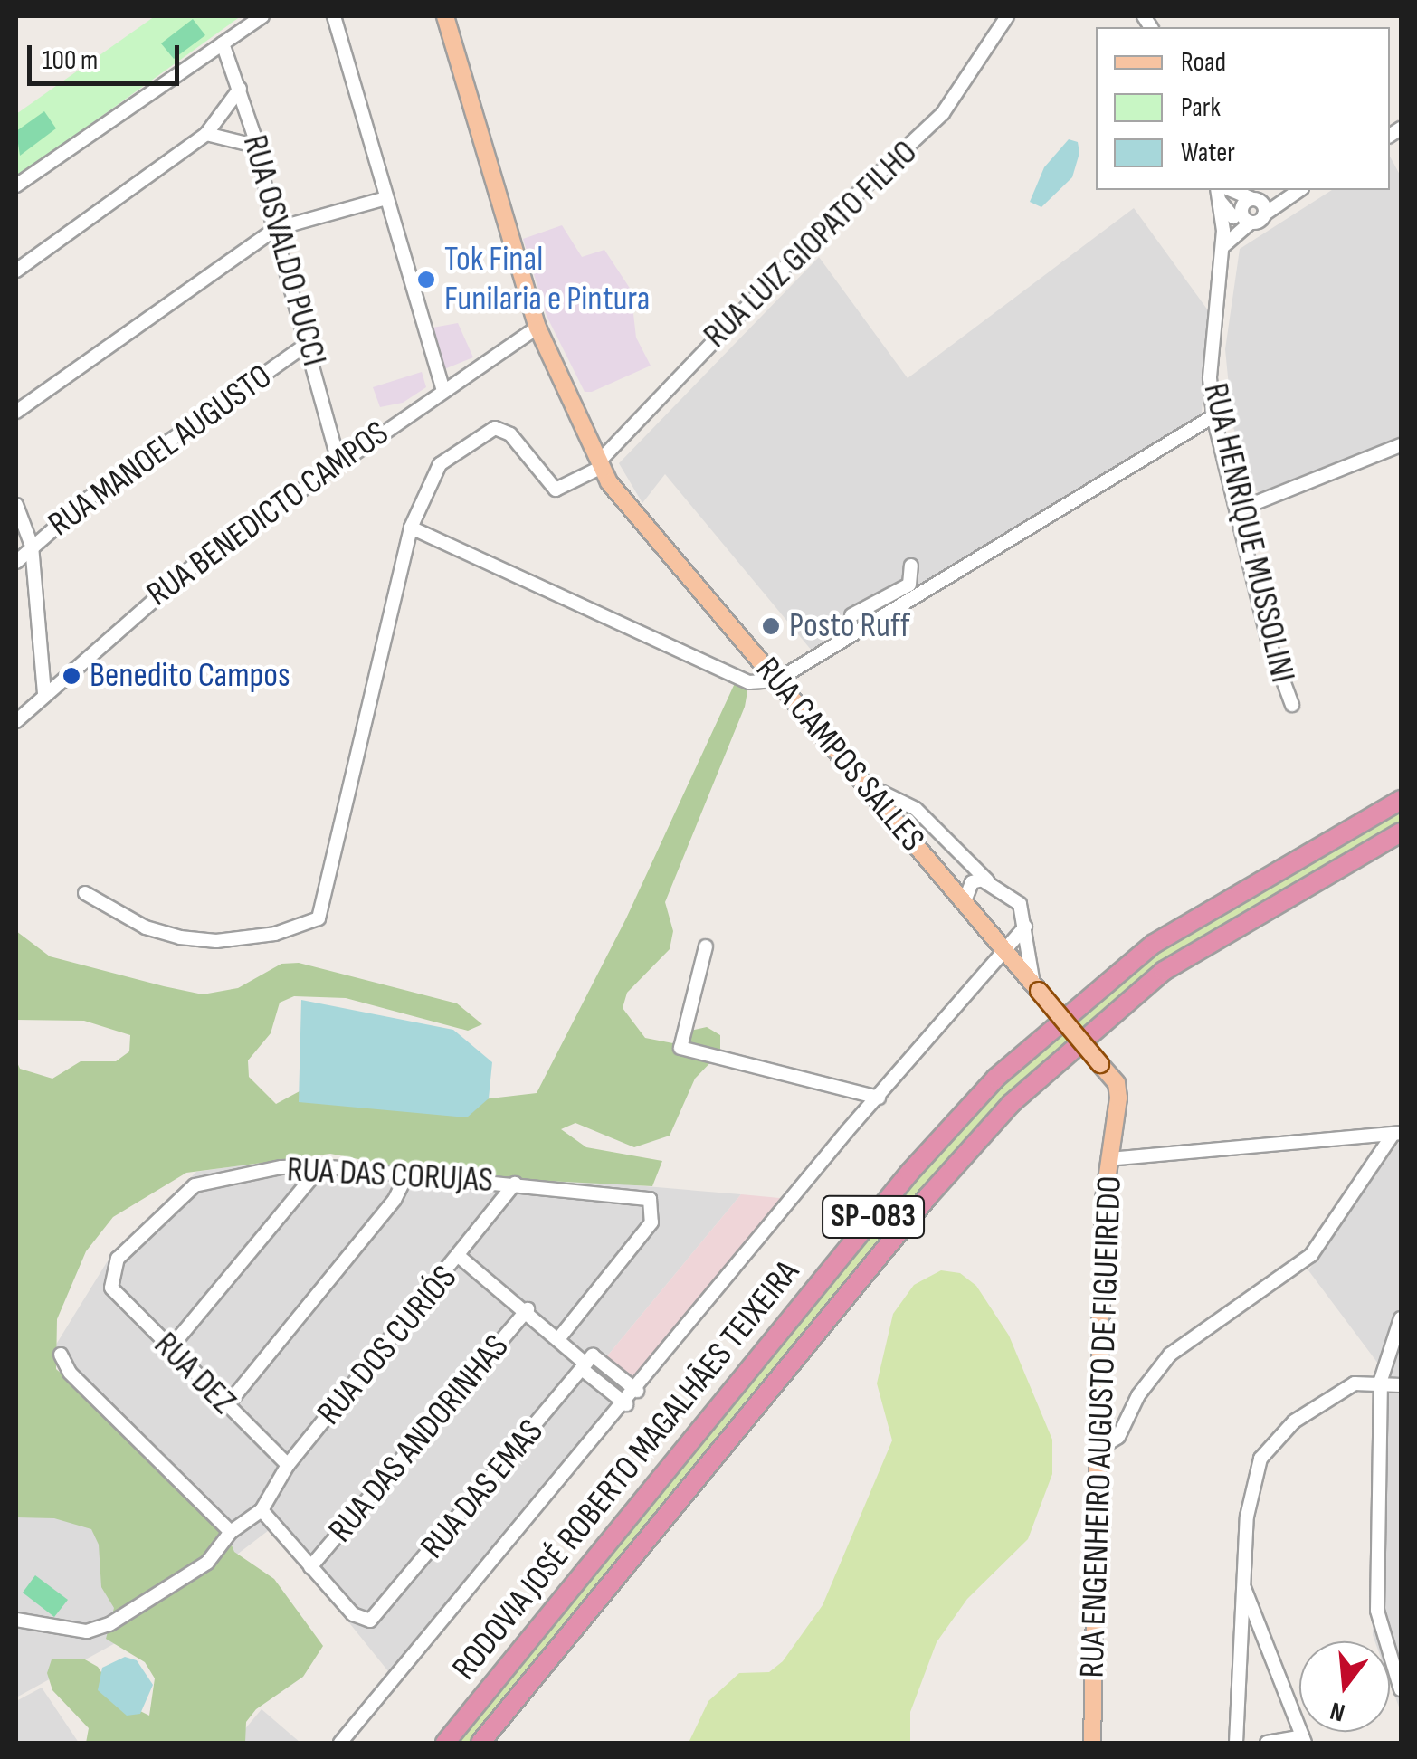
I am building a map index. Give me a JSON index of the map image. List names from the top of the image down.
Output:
{
  "streets": {
    "highway": ["SP-083", "RODOVIA JOSÉ ROBERTO MAGALHÃES TEIXEIRA"],
    "main road": ["RUA CAMPOS SALLES", "RUA ENGENHEIRO AUGUSTO DE FIGUEIREDO"],
    "street": [
      "RUA LUIZ GIOPATO FILHO",
      "RUA OSVALDO PUCCI",
      "RUA MANOEL AUGUSTO",
      "RUA BENEDICTO CAMPOS",
      "RUA HENRIQUE MUSSOLINI",
      "RUA DAS CORUJAS",
      "RUA DOS CURIÓS",
      "RUA DEZ",
      "RUA DAS ANDORINHAS",
      "RUA DAS EMAS"
    ]
  },
  "crossings": [
    ["RUA LUIZ GIOPATO FILHO", "RUA CAMPOS SALLES"],
    ["RUA OSVALDO PUCCI", "RUA MANOEL AUGUSTO"],
    ["RUA OSVALDO PUCCI", "RUA BENEDICTO CAMPOS"],
    ["RUA BENEDICTO CAMPOS", "RUA CAMPOS SALLES"],
    ["RUA CAMPOS SALLES", "RUA ENGENHEIRO AUGUSTO DE FIGUEIREDO"],
    ["RUA DAS CORUJAS", "RUA DOS CURIÓS"],
    ["RUA DAS CORUJAS", "RUA DEZ"],
    ["RUA DOS CURIÓS", "RUA DEZ"],
    ["RUA DAS ANDORINHAS", "RUA DAS EMAS"]
  ],
  "places": ["Tok Final Funilaria e Pintura", "Posto Ruff", "Benedito Campos"],
  "legend": ["Road", "Park", "Water"],
  "scale_bar": "100 m",
  "north": "bottom"
}
